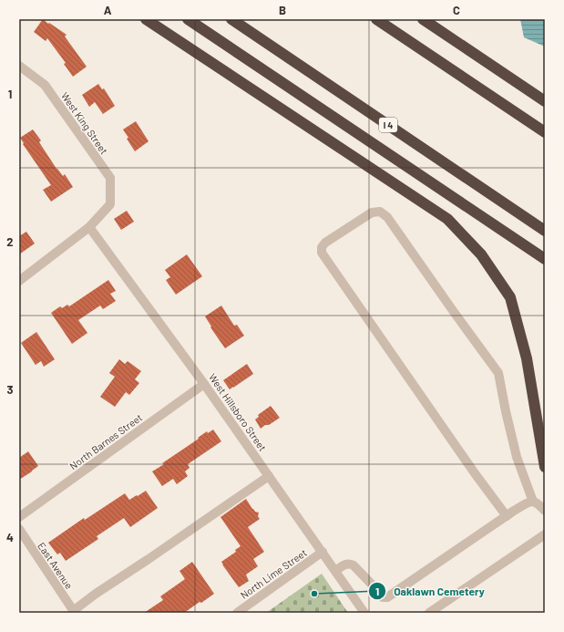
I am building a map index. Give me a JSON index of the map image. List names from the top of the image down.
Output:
{
  "streets": {
    "highway": ["I 4"],
    "street": [
      "West King Street",
      "West Hillsboro Street",
      "North Barnes Street",
      "East Avenue",
      "North Lime Street"
    ]
  },
  "crossings": [
    ["West King Street", "West Hillsboro Street"],
    ["West Hillsboro Street", "North Barnes Street"],
    ["West Hillsboro Street", "North Lime Street"]
  ],
  "places": ["Oaklawn Cemetery"],
  "grid": {
    "columns": ["A", "B", "C"],
    "rows": [
      "1",
      "2",
      "3",
      "4"
    ]
  }
}
